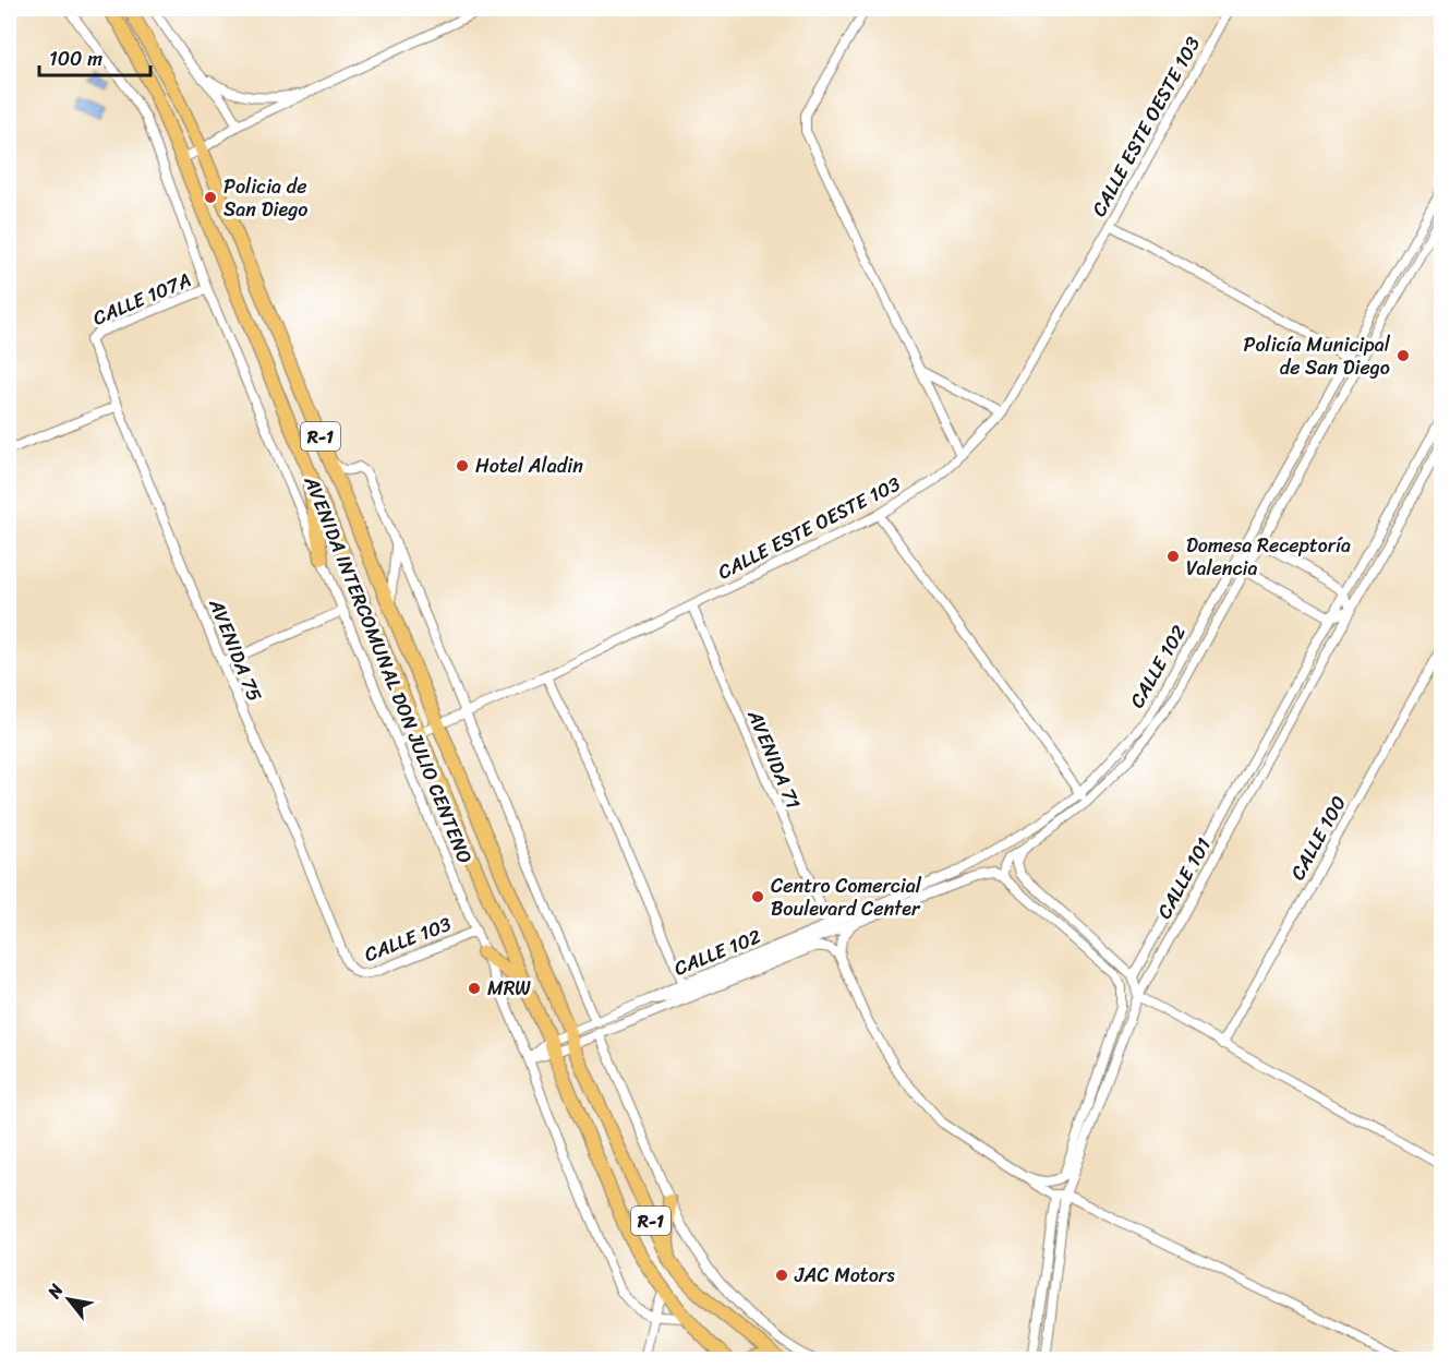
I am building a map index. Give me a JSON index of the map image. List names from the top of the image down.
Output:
{
  "streets": {
    "main road": ["R-1", "AVENIDA INTERCOMUNAL DON JULIO CENTENO"],
    "street": [
      "CALLE ESTE OESTE 103",
      "CALLE 107A",
      "AVENIDA 75",
      "CALLE 102",
      "AVENIDA 71",
      "CALLE 100",
      "CALLE 101",
      "CALLE 103"
    ]
  },
  "crossings": [
    ["CALLE ESTE OESTE 103", "AVENIDA INTERCOMUNAL DON JULIO CENTENO"],
    ["CALLE ESTE OESTE 103", "AVENIDA 71"],
    ["CALLE 107A", "AVENIDA 75"],
    ["CALLE 107A", "AVENIDA INTERCOMUNAL DON JULIO CENTENO"],
    ["AVENIDA 75", "CALLE 103"],
    ["CALLE 102", "AVENIDA INTERCOMUNAL DON JULIO CENTENO"],
    ["CALLE 102", "AVENIDA 71"],
    ["AVENIDA INTERCOMUNAL DON JULIO CENTENO", "CALLE 103"]
  ],
  "places": [
    "Policia de San Diego",
    "Policía Municipal de San Diego",
    "Hotel Aladin",
    "Domesa Receptoría Valencia",
    "Centro Comercial Boulevard Center",
    "MRW",
    "JAC Motors"
  ],
  "scale_bar": "100 m",
  "north": "top left"
}
